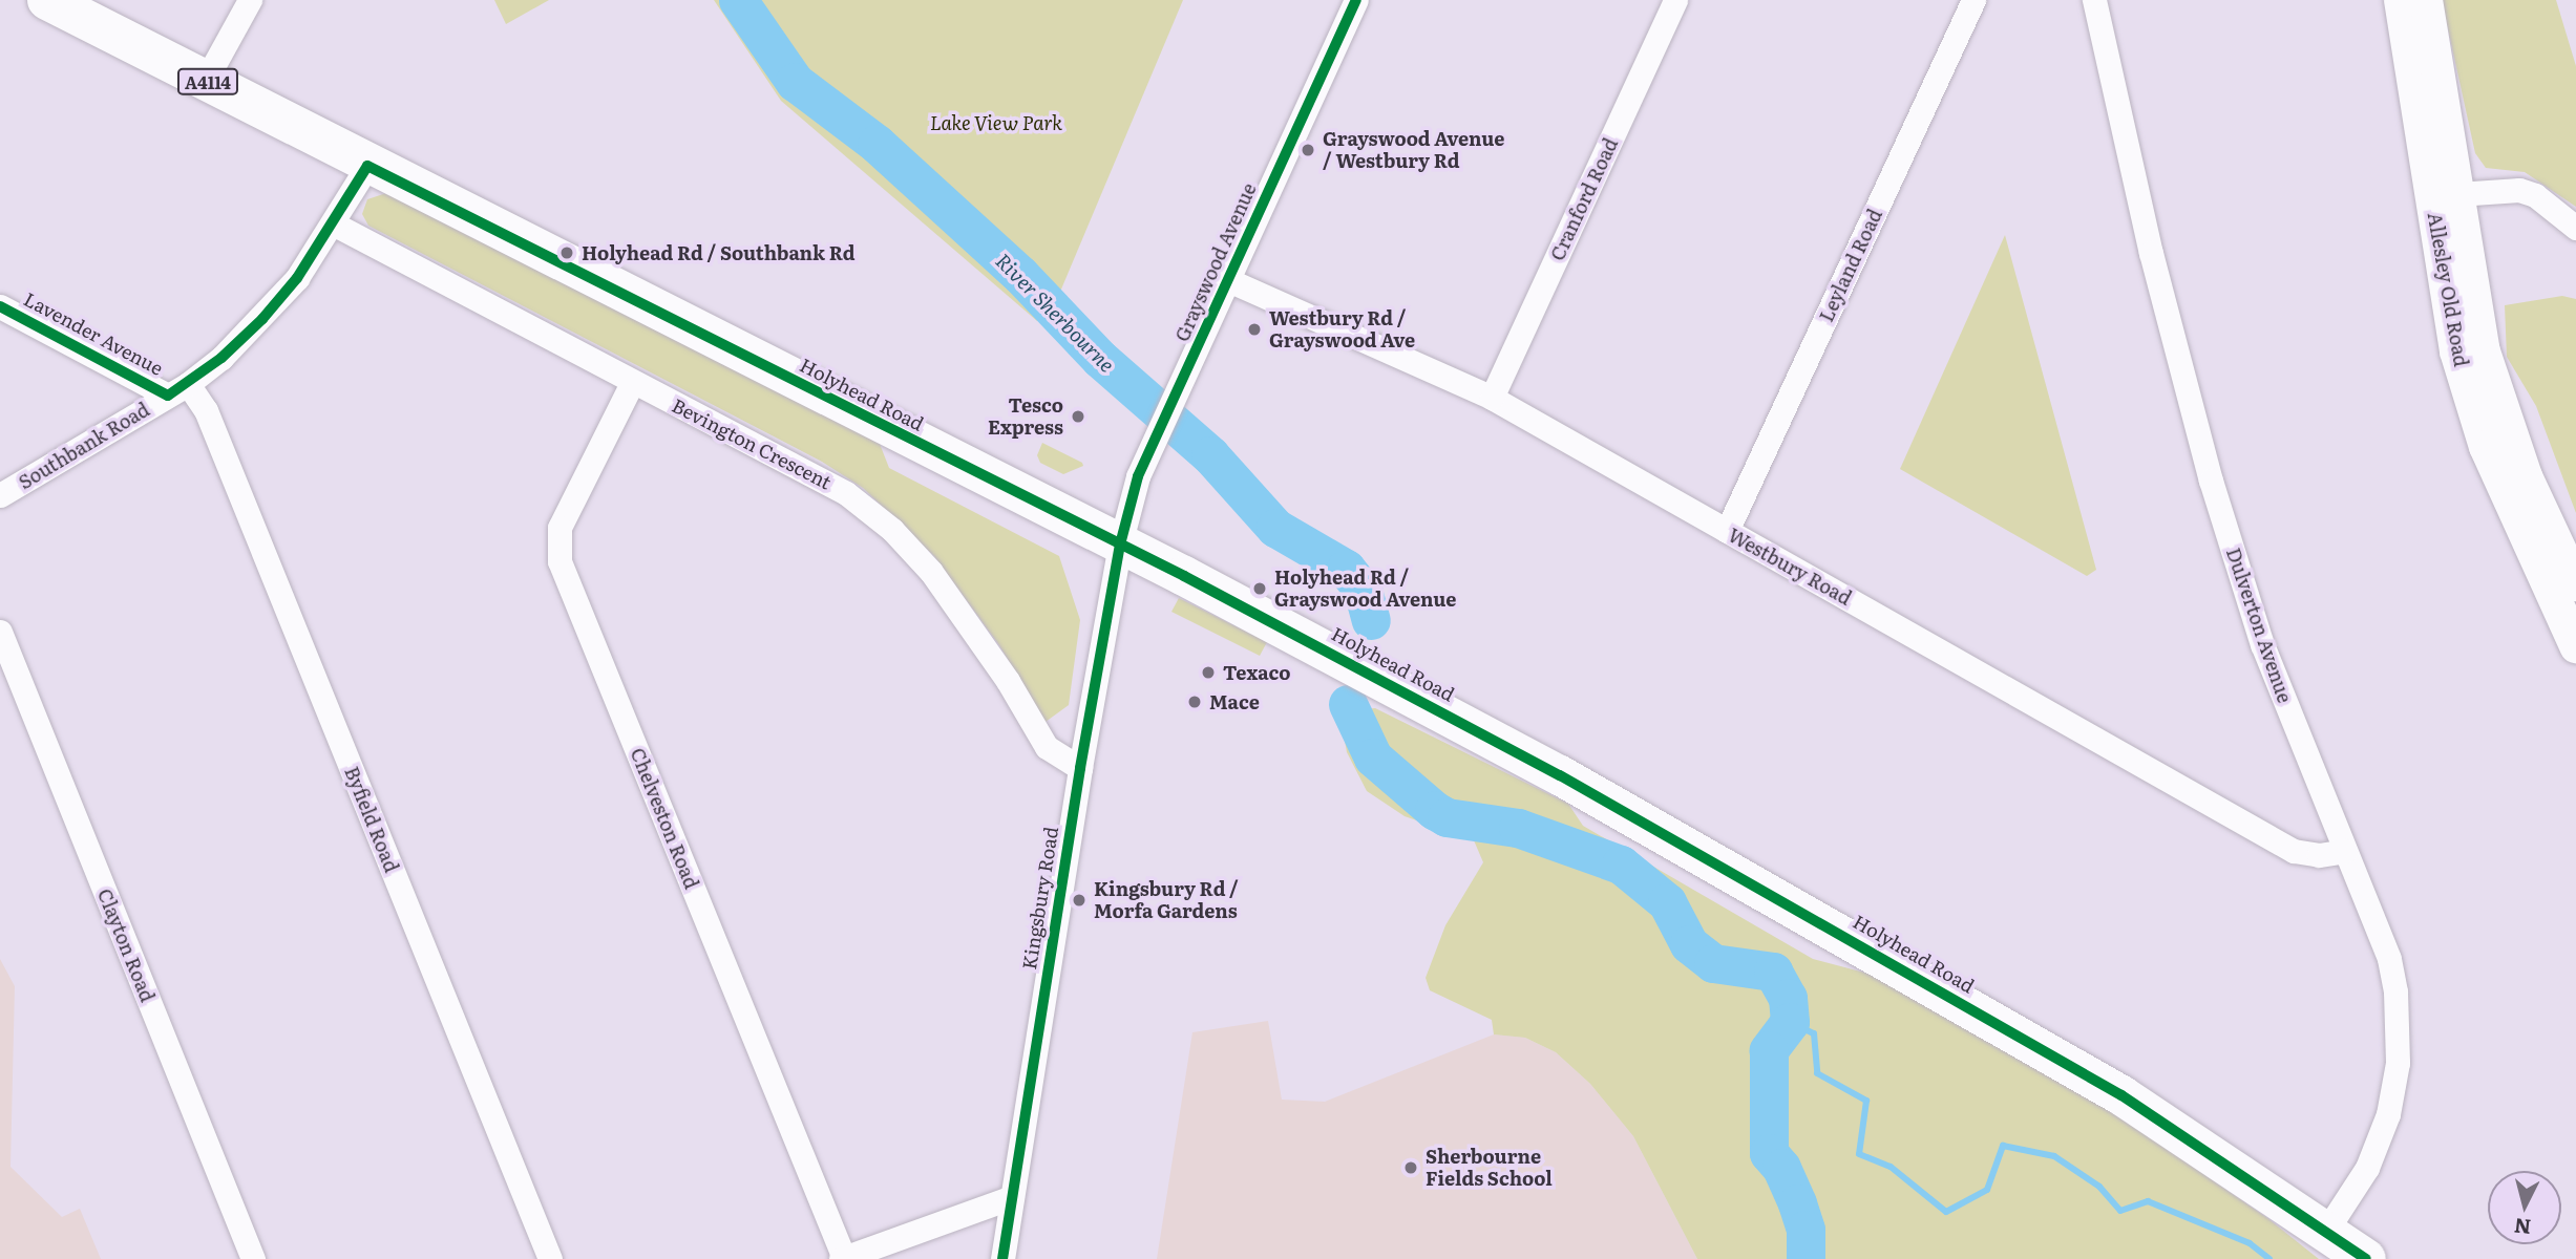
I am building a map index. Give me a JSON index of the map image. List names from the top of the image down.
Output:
{
  "streets": {
    "highway": ["A4114", "Holyhead Road"],
    "main road": ["Allesley Old Road"],
    "street": [
      "Cranford Road",
      "Grayswood Avenue",
      "Leyland Road",
      "Lavender Avenue",
      "Bevington Crescent",
      "Southbank Road",
      "Westbury Road",
      "Dulverton Avenue",
      "Chelveston Road",
      "Byfield Road",
      "Kingsbury Road",
      "Clayton Road"
    ]
  },
  "crossings": [
    ["Cranford Road", "Westbury Road"],
    ["Grayswood Avenue", "Holyhead Road"],
    ["Grayswood Avenue", "Westbury Road"],
    ["Grayswood Avenue", "Kingsbury Road"],
    ["Leyland Road", "Westbury Road"],
    ["Lavender Avenue", "Southbank Road"],
    ["Lavender Avenue", "Byfield Road"],
    ["Holyhead Road", "Southbank Road"],
    ["Holyhead Road", "Dulverton Avenue"],
    ["Holyhead Road", "Kingsbury Road"],
    ["Bevington Crescent", "Southbank Road"],
    ["Bevington Crescent", "Chelveston Road"],
    ["Bevington Crescent", "Kingsbury Road"],
    ["Southbank Road", "Byfield Road"],
    ["Westbury Road", "Dulverton Avenue"]
  ],
  "water": ["River Sherbourne"],
  "parks": ["Lake View Park"],
  "places": [
    "Grayswood Avenue / Westbury Rd",
    "Holyhead Rd / Southbank Rd",
    "Westbury Rd / Grayswood Ave",
    "Tesco Express",
    "Holyhead Rd / Grayswood Avenue",
    "Texaco",
    "Mace",
    "Kingsbury Rd / Morfa Gardens",
    "Sherbourne Fields School"
  ],
  "north": "bottom"
}
